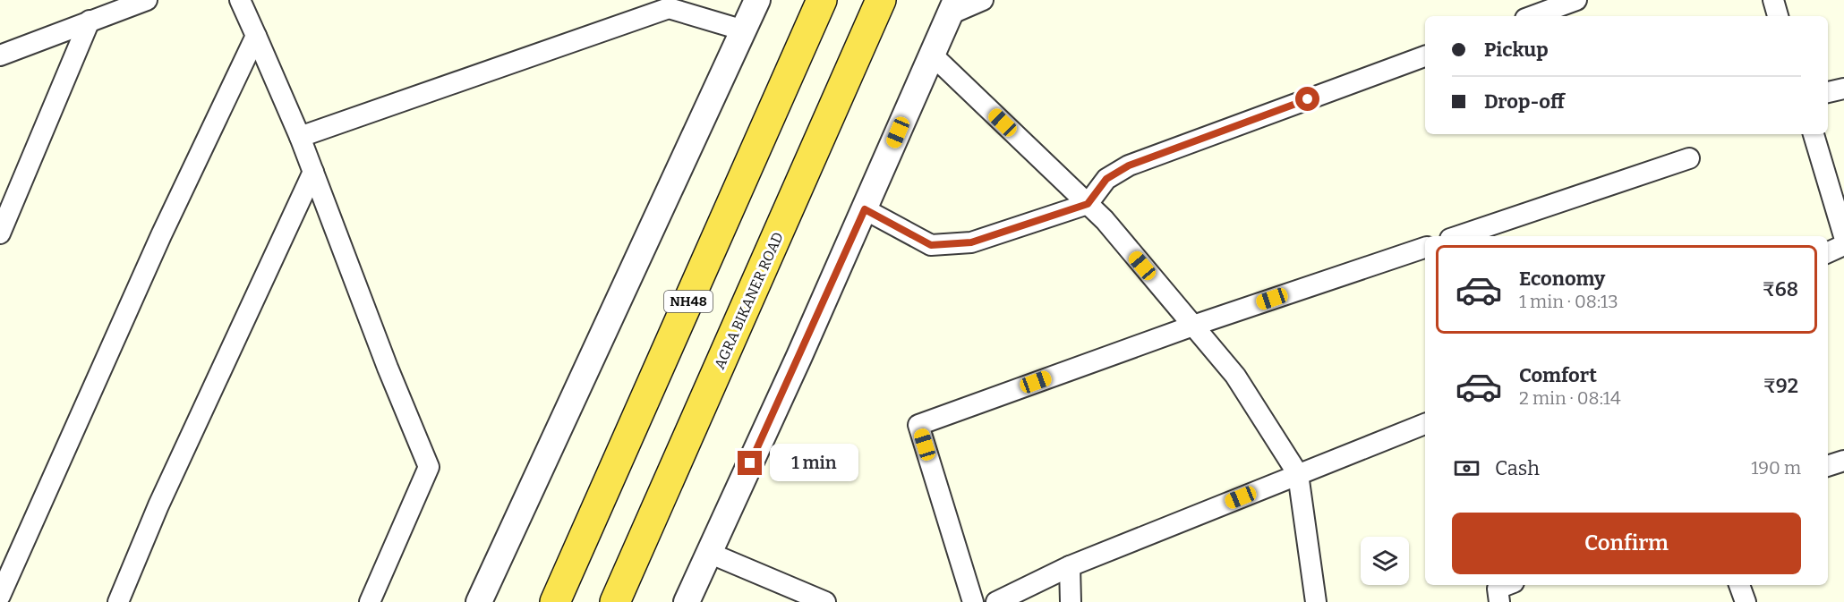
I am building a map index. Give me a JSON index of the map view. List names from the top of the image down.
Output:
{
  "streets": {
    "highway": ["AGRA BIKANER ROAD", "NH48"]
  },
  "page": {
    "banner": ["Pickup", "Drop-off"],
    "list": [
      {
        "name": "Economy",
        "note": "1 min · 08:13",
        "value": "₹68"
      },
      {
        "name": "Comfort",
        "note": "2 min · 08:14",
        "value": "₹92"
      }
    ],
    "pay": ["Cash", "190 m"],
    "bubble": "1 min",
    "buttons": "Confirm"
  }
}
